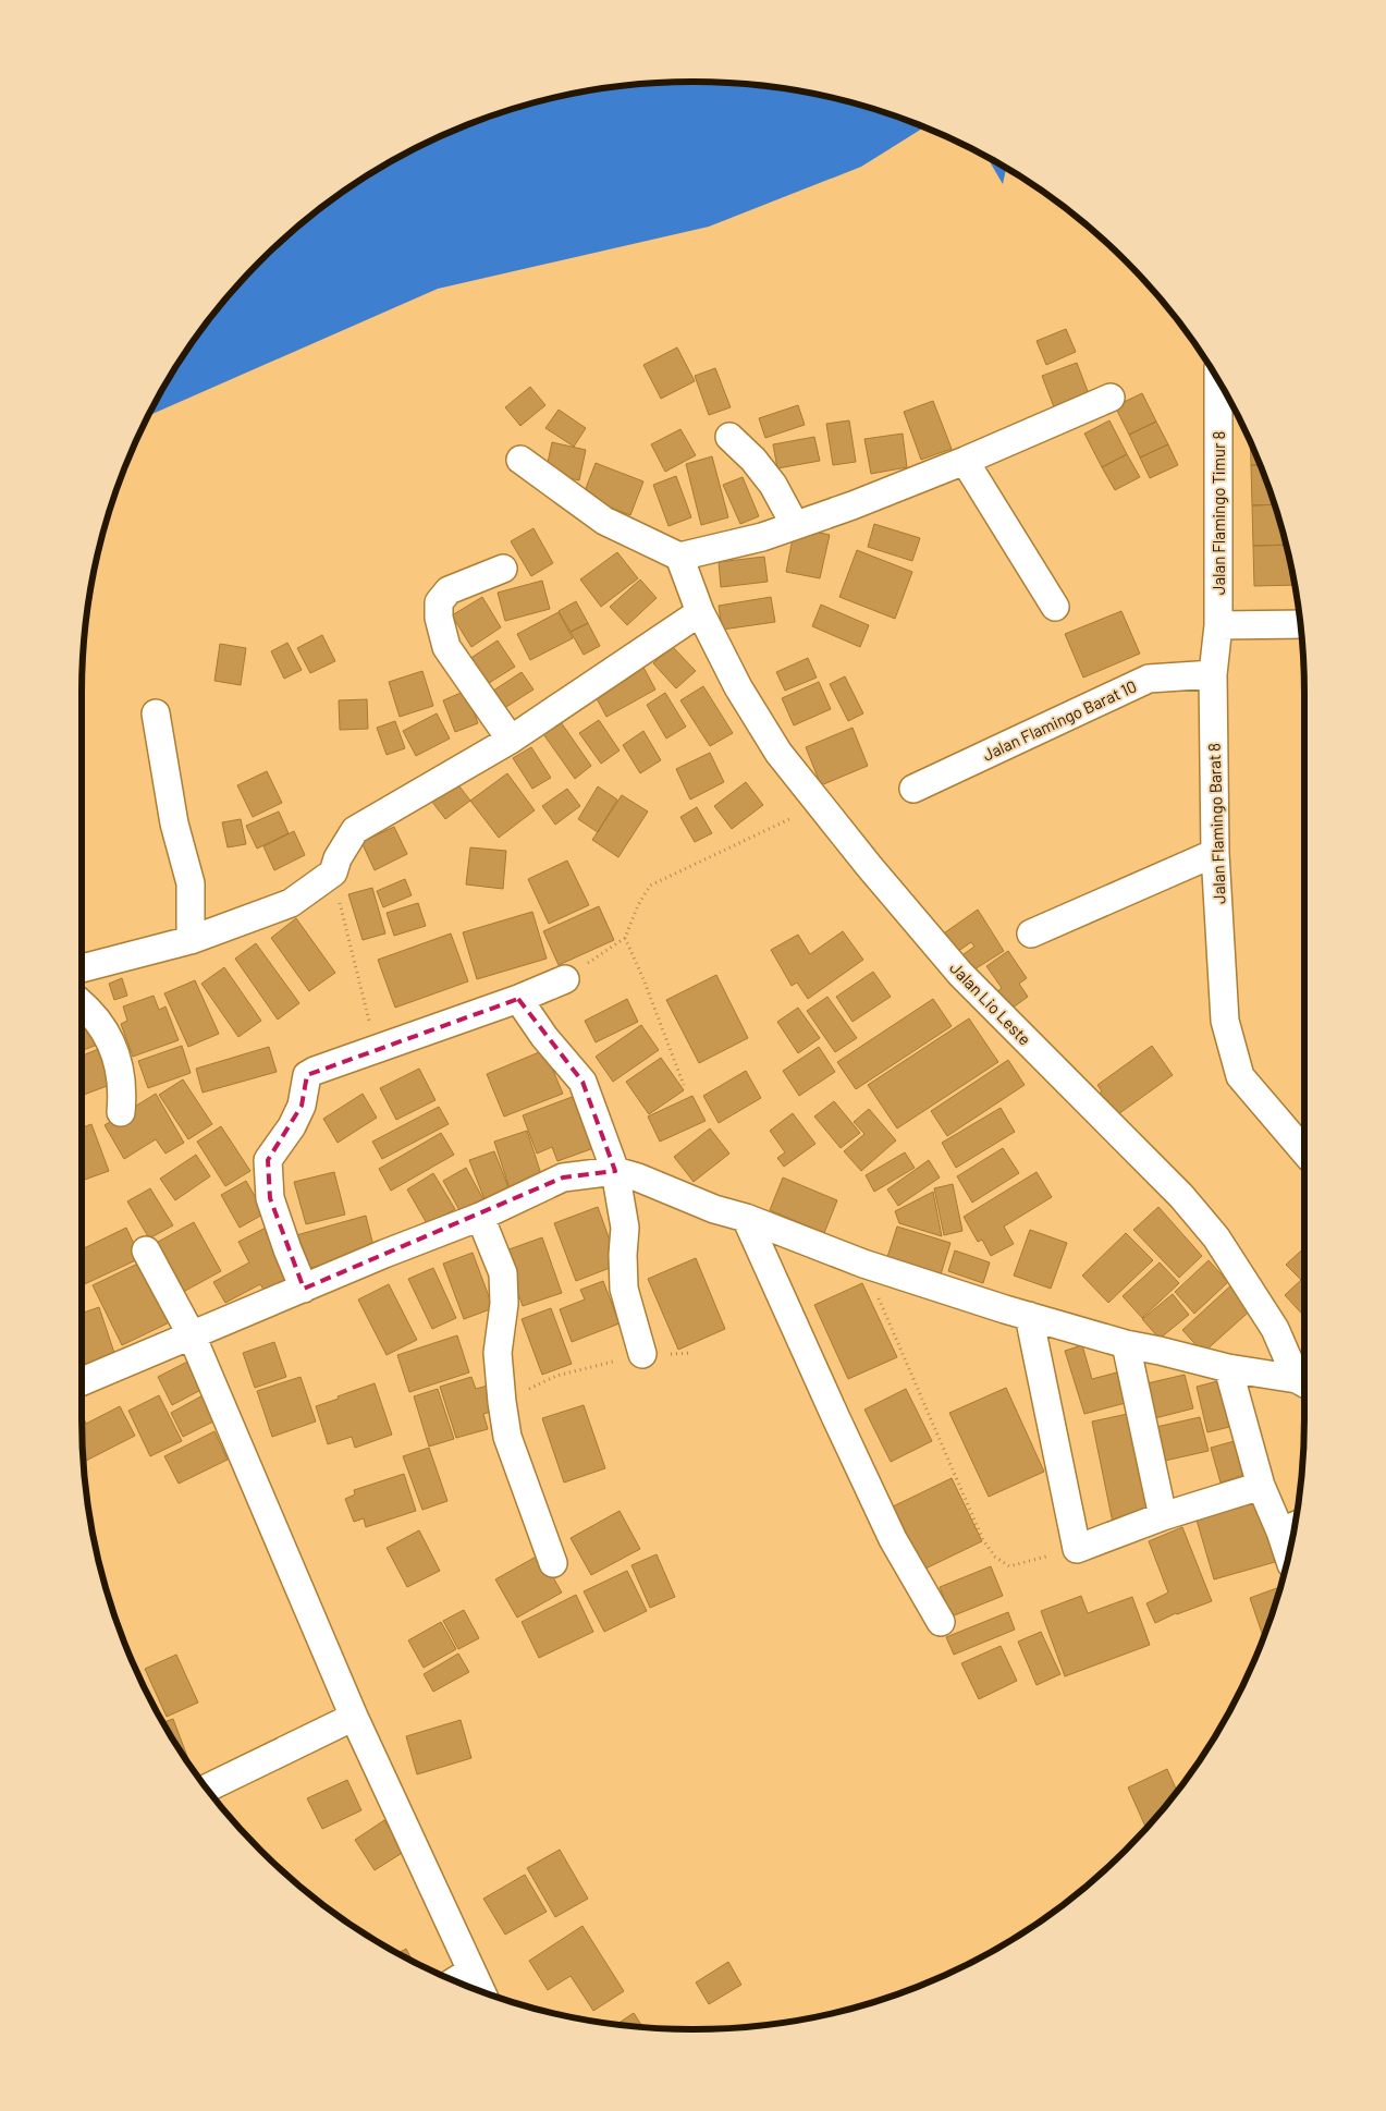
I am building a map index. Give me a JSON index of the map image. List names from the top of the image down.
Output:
{
  "streets": {
    "street": [
      "Jalan Flamingo Timur 8",
      "Jalan Flamingo Barat 10",
      "Jalan Flamingo Barat 8",
      "Jalan Lio Leste"
    ]
  },
  "crossings": [
    ["Jalan Flamingo Timur 8", "Jalan Flamingo Barat 8"],
    ["Jalan Flamingo Barat 10", "Jalan Flamingo Barat 8"]
  ]
}
